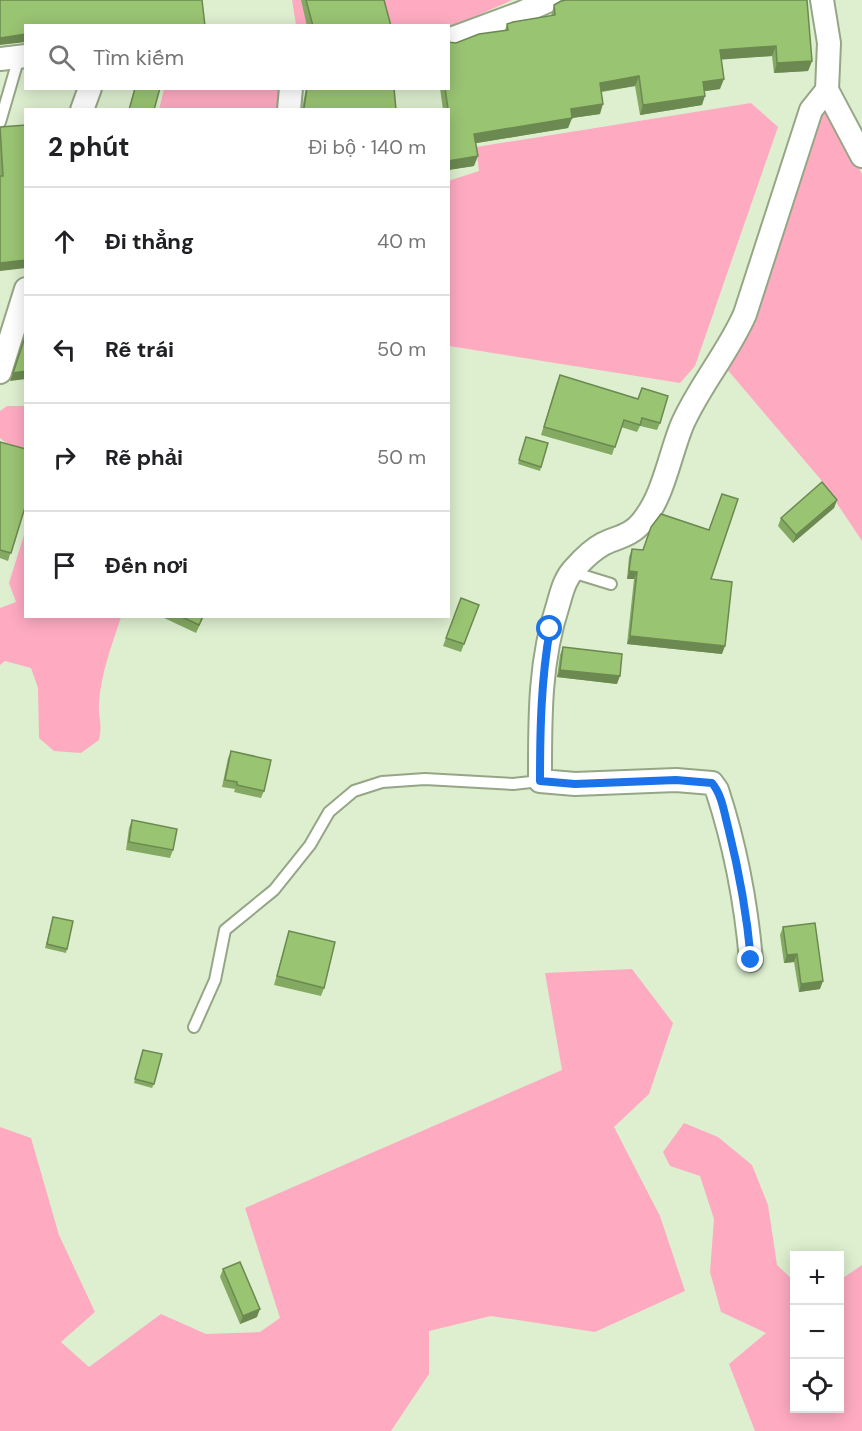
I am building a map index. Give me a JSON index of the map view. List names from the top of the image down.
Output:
{
  "page": {
    "search": "Tìm kiếm",
    "heading": ["2 phút", "Đi bộ · 140 m"],
    "list": [
      ["Đi thẳng", "40 m"],
      ["Rẽ trái", "50 m"],
      ["Rẽ phải", "50 m"],
      "Đến nơi"
    ],
    "map_buttons": ["+", "−"]
  }
}
